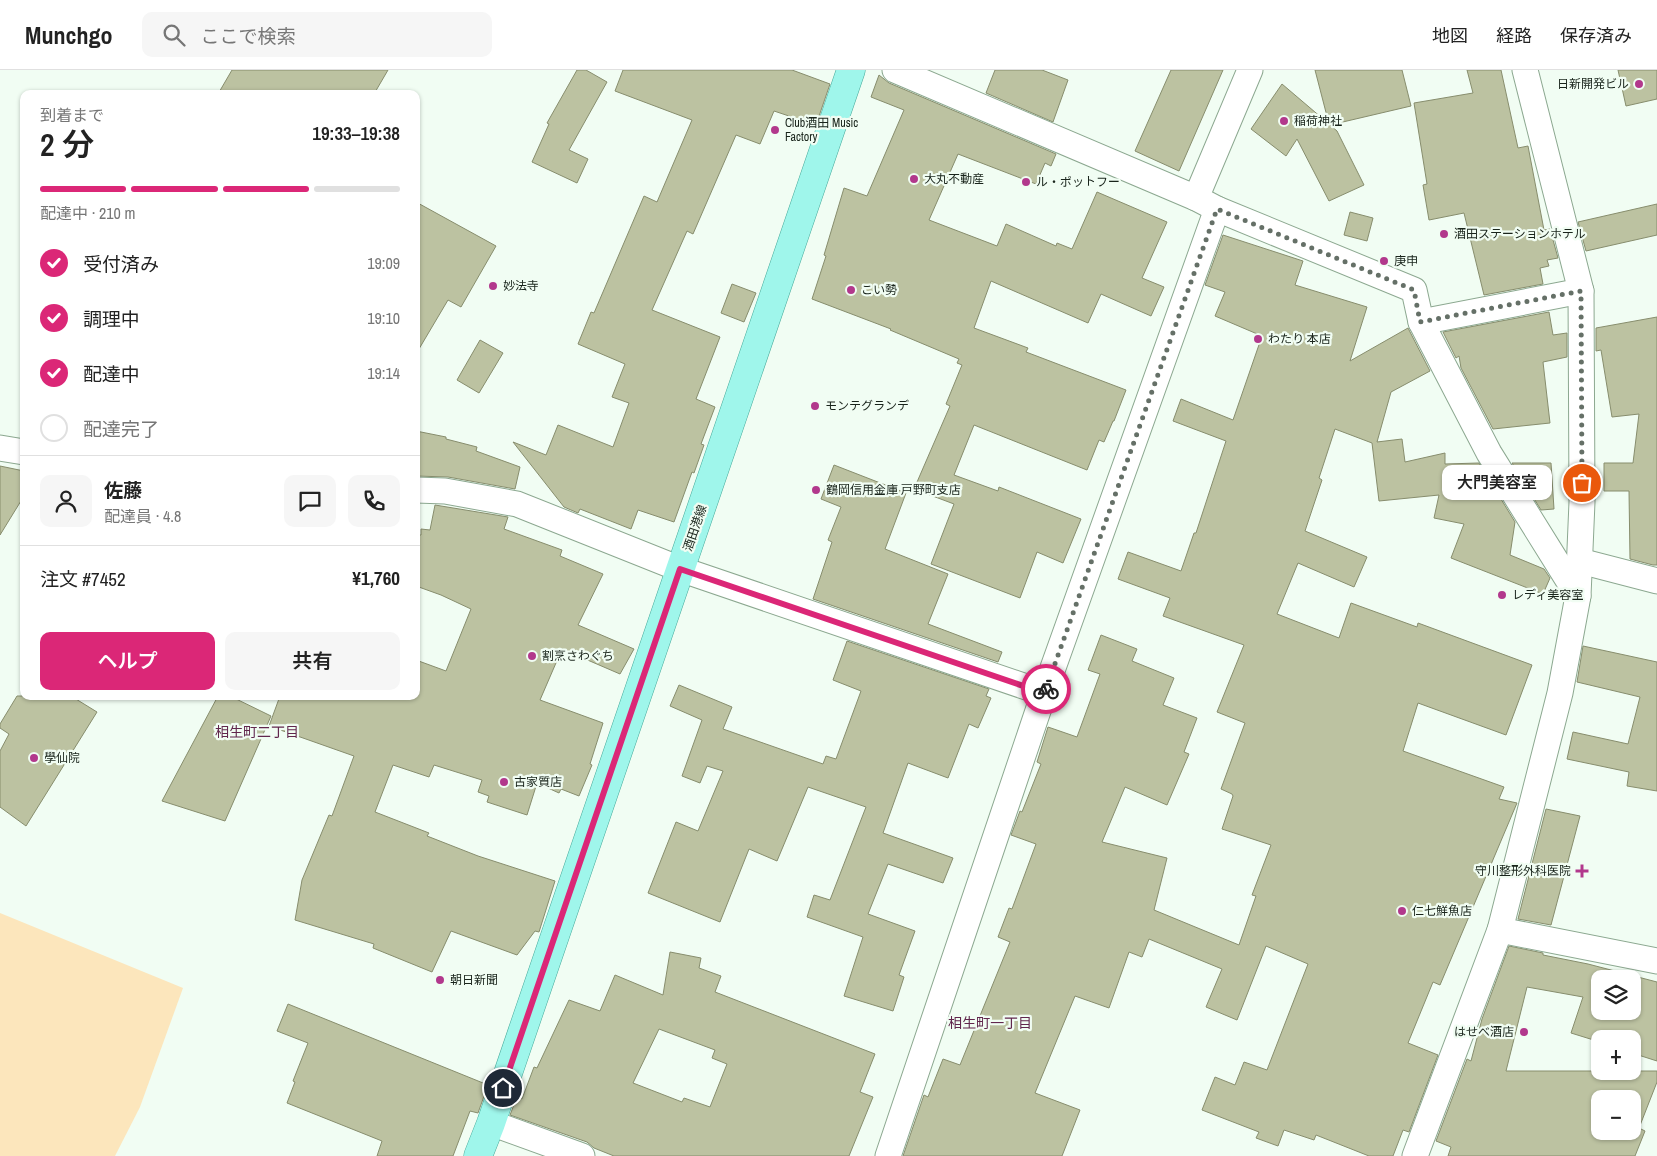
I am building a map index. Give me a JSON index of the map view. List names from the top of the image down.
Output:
{
  "streets": {
    "main road": ["酒田港線"]
  },
  "districts": ["相生町二丁目", "相生町一丁目"],
  "places": {
    "other": [
      "日新開発ビル",
      "稲荷神社",
      "Club酒田 Music Factory",
      "大丸不動産",
      "ル・ポットフー",
      "酒田ステーションホテル",
      "庚申",
      "妙法寺",
      "こい勢",
      "わたり 本店",
      "モンテグランデ",
      "大門美容室",
      "鶴岡信用金庫 戸野町支店",
      "レディ美容室",
      "割烹さわぐち",
      "學仙院",
      "古家質店",
      "仁七鮮魚店",
      "朝日新聞",
      "はせべ酒店"
    ],
    "health": ["守川整形外科医院"]
  },
  "page": {
    "header": "Munchgo",
    "search": "ここで検索",
    "nav": ["地図", "経路", "保存済み"],
    "heading": ["2 分", "到着まで", "19:33–19:38"],
    "panel": [
      "佐藤",
      "配達員 · 4.8",
      "注文 #7452",
      "¥1,760"
    ],
    "bar": "配達中 · 210 m",
    "list": [
      ["受付済み", "19:09"],
      ["調理中", "19:10"],
      ["配達中", "19:14"],
      "配達完了"
    ],
    "bubble": "大門美容室",
    "buttons": ["ヘルプ", "共有"],
    "map_buttons": ["+", "−"]
  }
}
